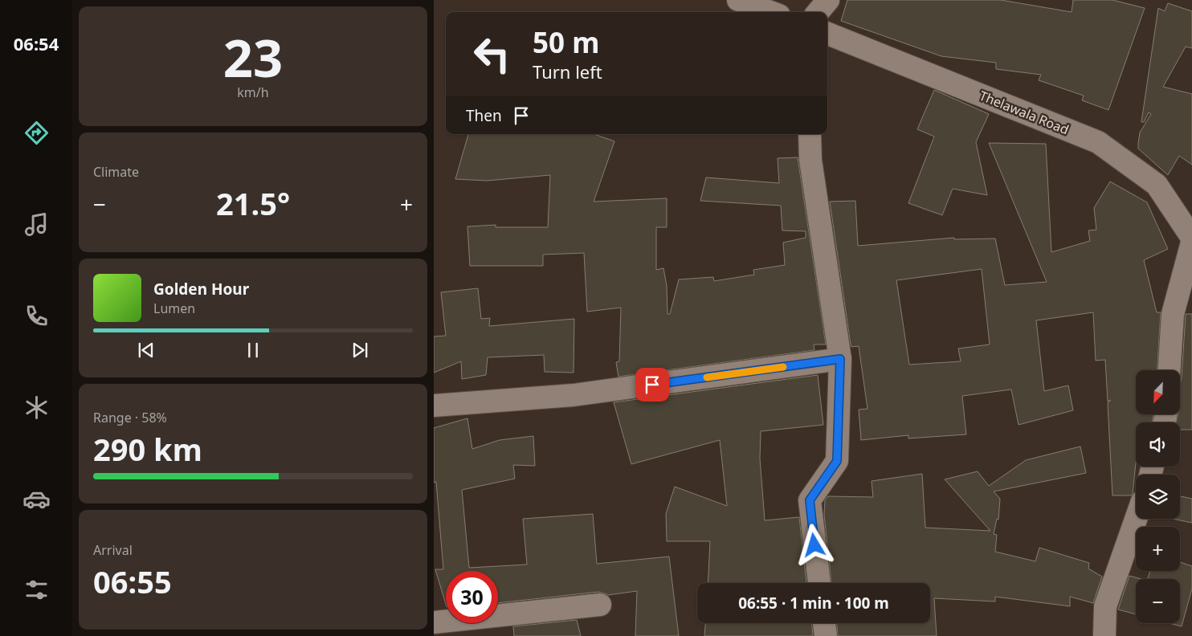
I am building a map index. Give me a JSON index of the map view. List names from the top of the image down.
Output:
{
  "streets": {
    "street": ["Thelawala Road"]
  },
  "north": "bottom left",
  "page": {
    "tabs": "06:54",
    "tile": [
      ["23", "km/h"],
      "Climate",
      ["Range · 58%", "290 km"],
      ["Arrival", "06:55"]
    ],
    "turn": ["50 m", "Turn left"],
    "then": "Then",
    "heat": ["−", "21.5°", "+"],
    "song": ["Golden Hour", "Lumen"],
    "map_buttons": ["+", "−"],
    "limit": "30",
    "trip": "06:55 · 1 min · 100 m"
  }
}
